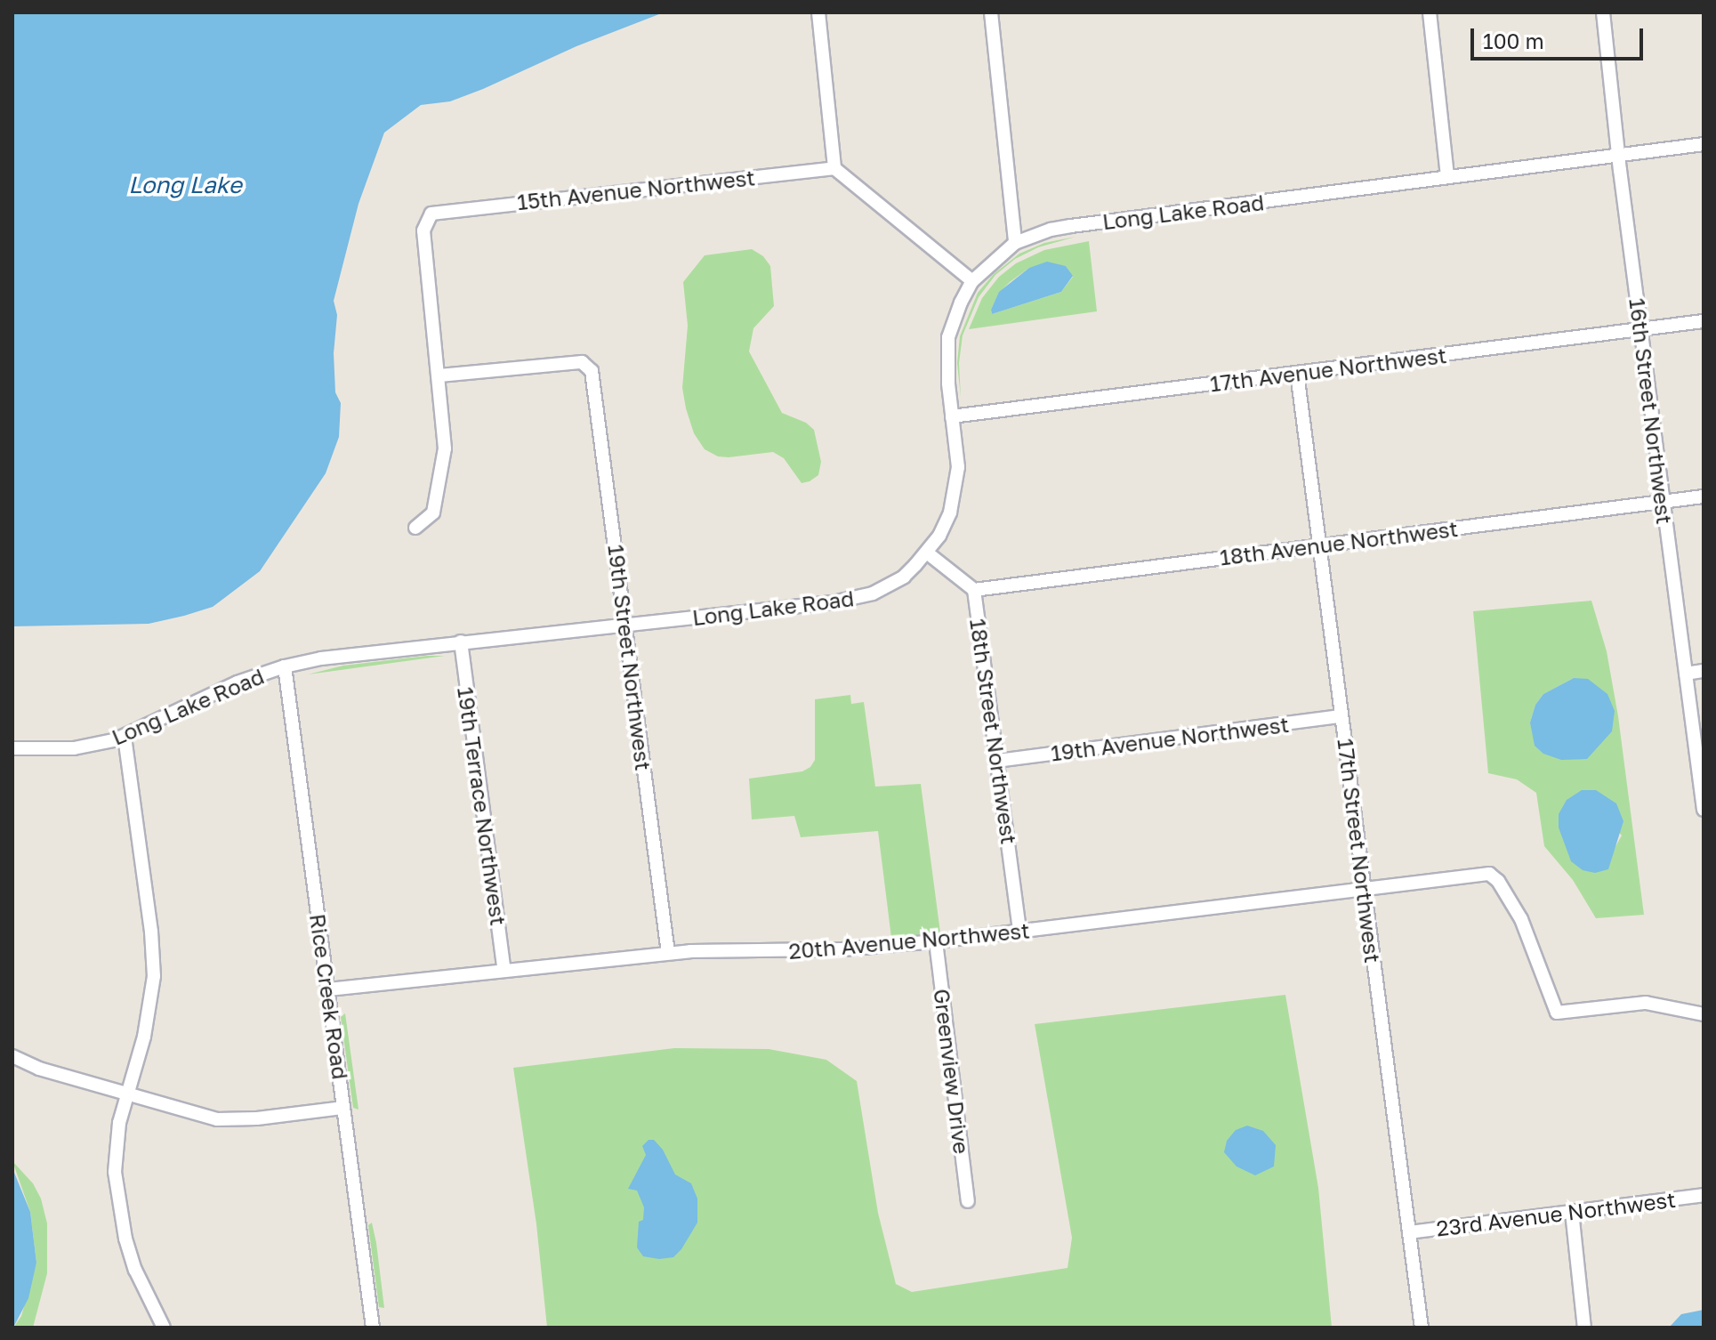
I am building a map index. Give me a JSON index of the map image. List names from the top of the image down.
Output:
{
  "streets": {
    "street": [
      "15th Avenue Northwest",
      "Long Lake Road",
      "17th Avenue Northwest",
      "16th Street Northwest",
      "18th Avenue Northwest",
      "19th Street Northwest",
      "18th Street Northwest",
      "19th Avenue Northwest",
      "19th Terrace Northwest",
      "17th Street Northwest",
      "20th Avenue Northwest",
      "Rice Creek Road",
      "Greenview Drive",
      "23rd Avenue Northwest"
    ]
  },
  "crossings": [
    ["15th Avenue Northwest", "19th Street Northwest"],
    ["Long Lake Road", "17th Avenue Northwest"],
    ["Long Lake Road", "16th Street Northwest"],
    ["Long Lake Road", "19th Street Northwest"],
    ["Long Lake Road", "18th Street Northwest"],
    ["Long Lake Road", "19th Terrace Northwest"],
    ["Long Lake Road", "Rice Creek Road"],
    ["17th Avenue Northwest", "16th Street Northwest"],
    ["17th Avenue Northwest", "17th Street Northwest"],
    ["16th Street Northwest", "18th Avenue Northwest"],
    ["18th Avenue Northwest", "18th Street Northwest"],
    ["18th Avenue Northwest", "17th Street Northwest"],
    ["19th Street Northwest", "20th Avenue Northwest"],
    ["18th Street Northwest", "19th Avenue Northwest"],
    ["18th Street Northwest", "20th Avenue Northwest"],
    ["19th Avenue Northwest", "17th Street Northwest"],
    ["19th Terrace Northwest", "20th Avenue Northwest"],
    ["17th Street Northwest", "20th Avenue Northwest"],
    ["17th Street Northwest", "23rd Avenue Northwest"],
    ["20th Avenue Northwest", "Rice Creek Road"],
    ["20th Avenue Northwest", "Greenview Drive"]
  ],
  "water": ["Long Lake"],
  "scale_bar": "100 m"
}
